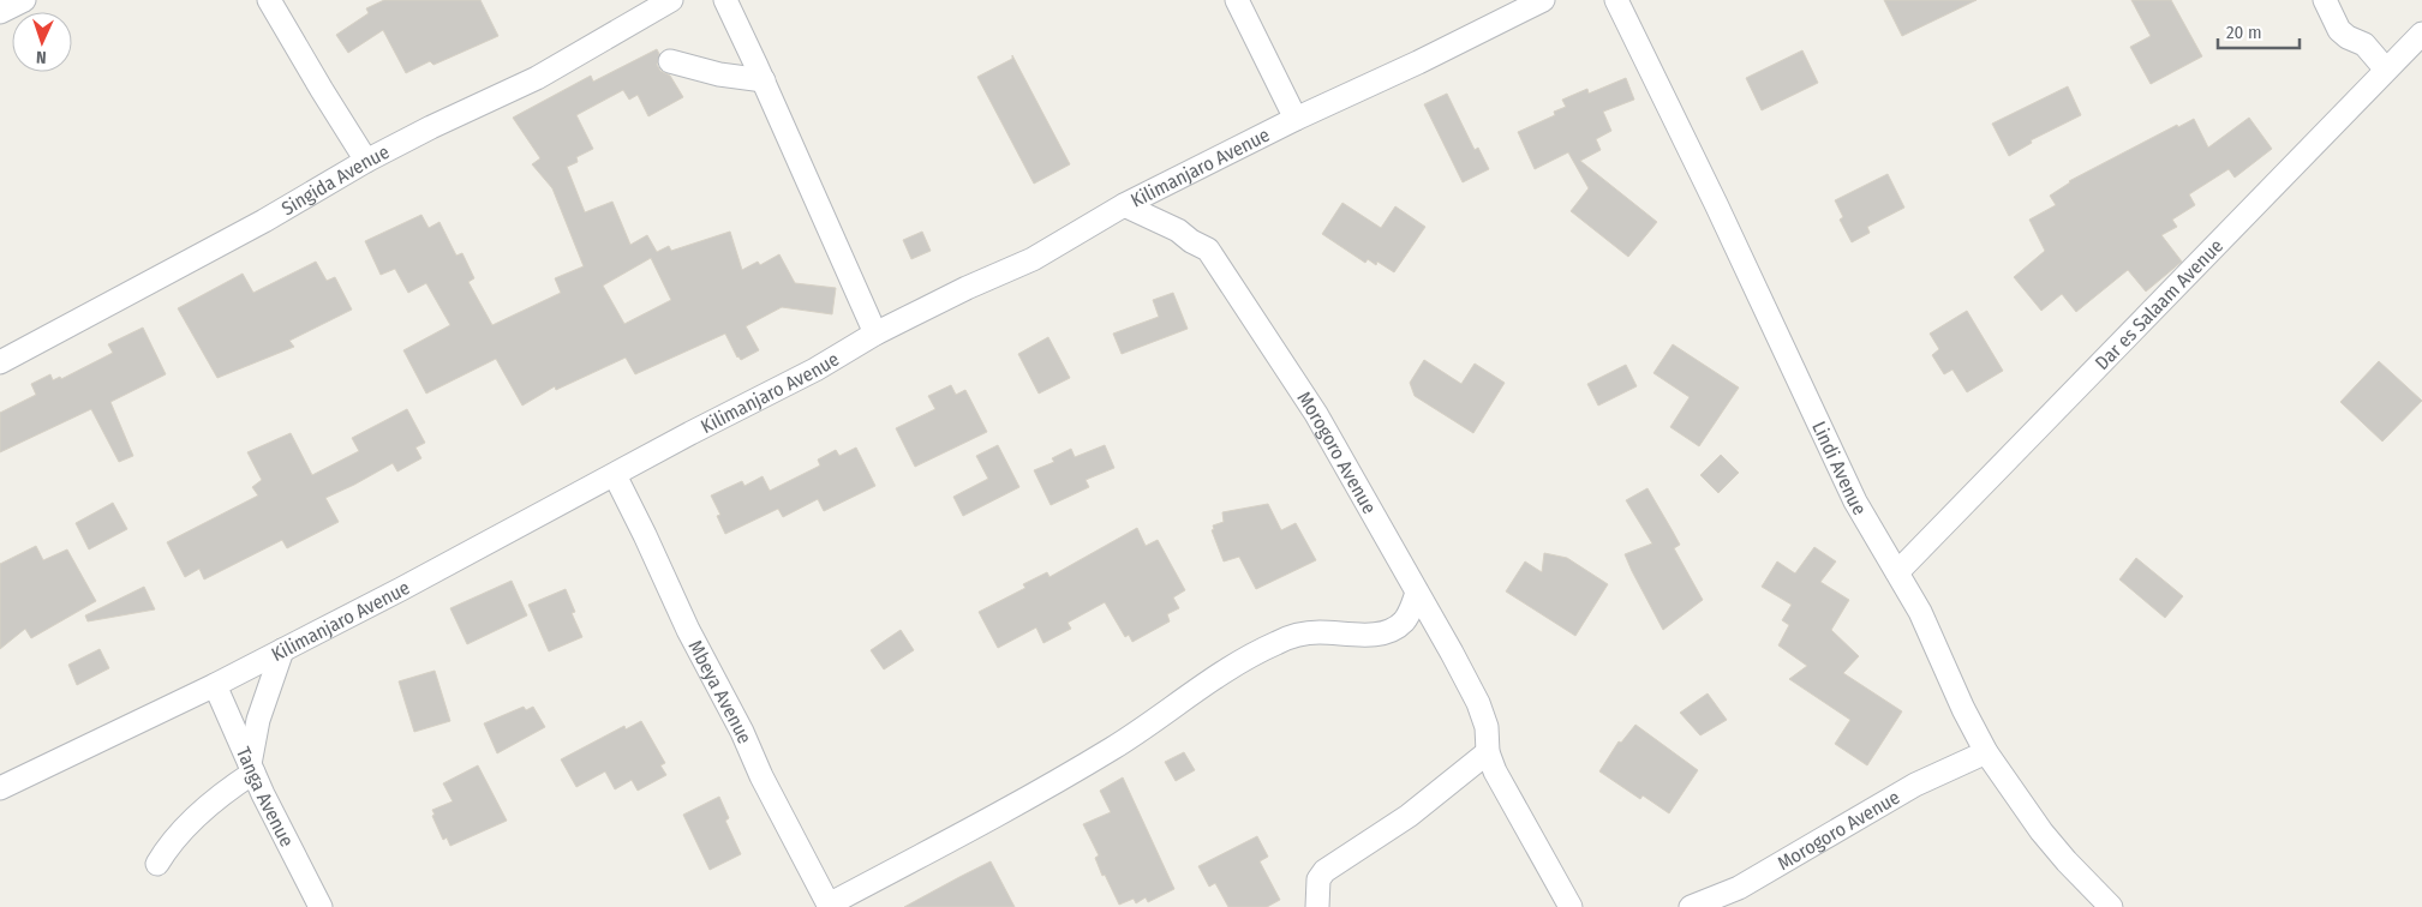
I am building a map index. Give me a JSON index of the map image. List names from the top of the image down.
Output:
{
  "streets": {
    "street": [
      "Kilimanjaro Avenue",
      "Singida Avenue",
      "Dar es Salaam Avenue",
      "Morogoro Avenue",
      "Lindi Avenue",
      "Mbeya Avenue",
      "Tanga Avenue"
    ]
  },
  "crossings": [
    ["Kilimanjaro Avenue", "Morogoro Avenue"],
    ["Kilimanjaro Avenue", "Mbeya Avenue"],
    ["Kilimanjaro Avenue", "Tanga Avenue"],
    ["Dar es Salaam Avenue", "Lindi Avenue"],
    ["Morogoro Avenue", "Lindi Avenue"]
  ],
  "scale_bar": "20 m",
  "north": "bottom"
}
